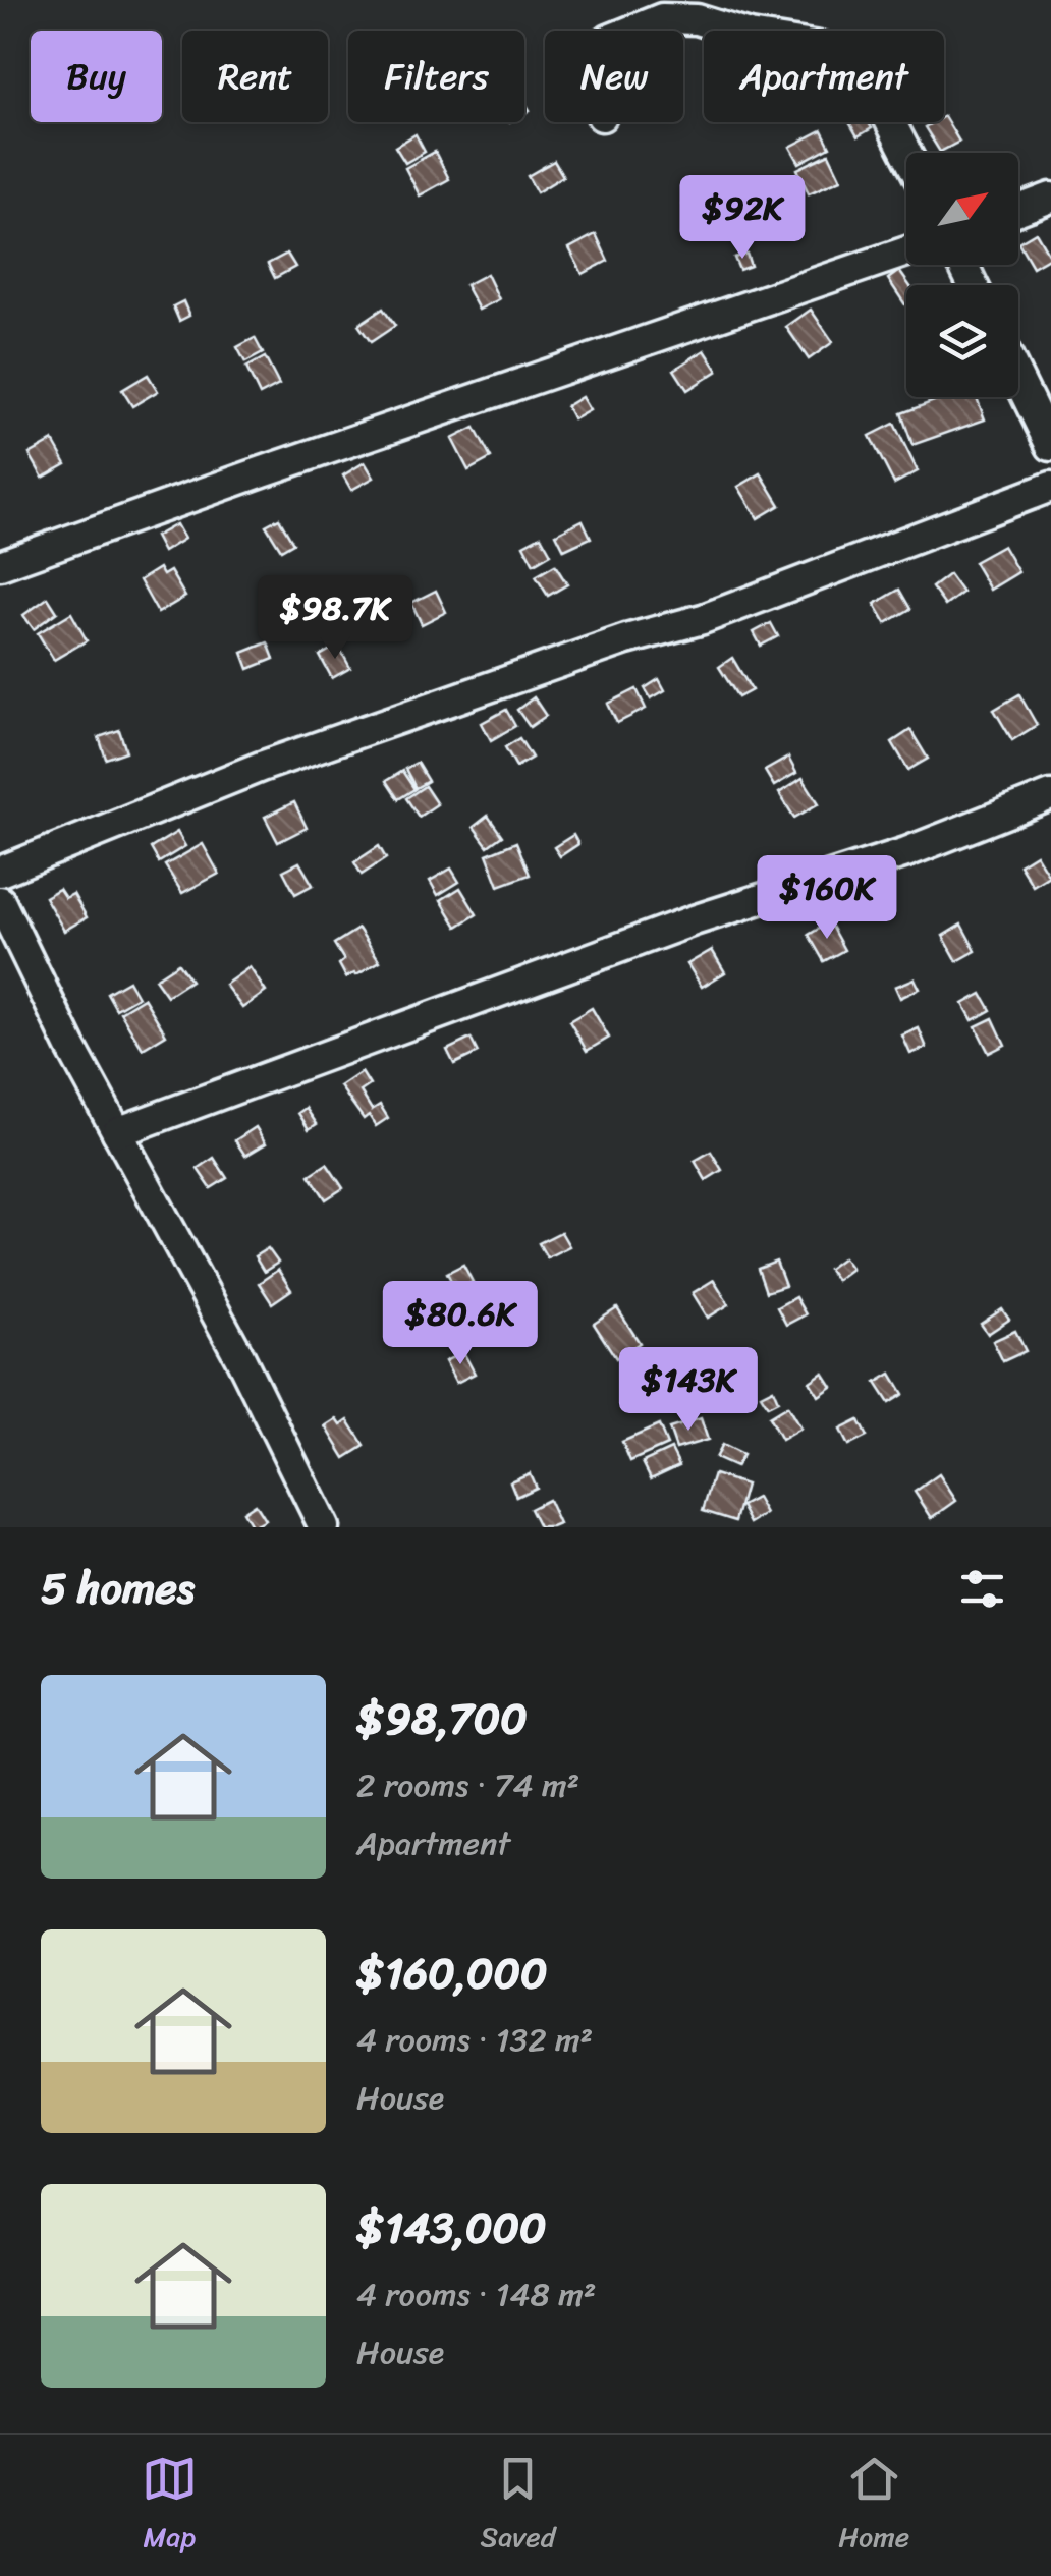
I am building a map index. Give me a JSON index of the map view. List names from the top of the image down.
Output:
{
  "north": "top right",
  "page": {
    "chip": [
      "Buy",
      "Rent",
      "Filters",
      "New",
      "Apartment"
    ],
    "price": [
      "$92K",
      "$98.7K",
      "$160K",
      "$80.6K",
      "$143K"
    ],
    "heading": "5 homes",
    "list": [
      {
        "name": "$98,700",
        "note": "2 rooms · 74 m² · Apartment"
      },
      {
        "name": "$160,000",
        "note": "4 rooms · 132 m² · House"
      },
      {
        "name": "$143,000",
        "note": "4 rooms · 148 m² · House"
      }
    ],
    "tabs": ["Map", "Saved", "Home"]
  }
}
